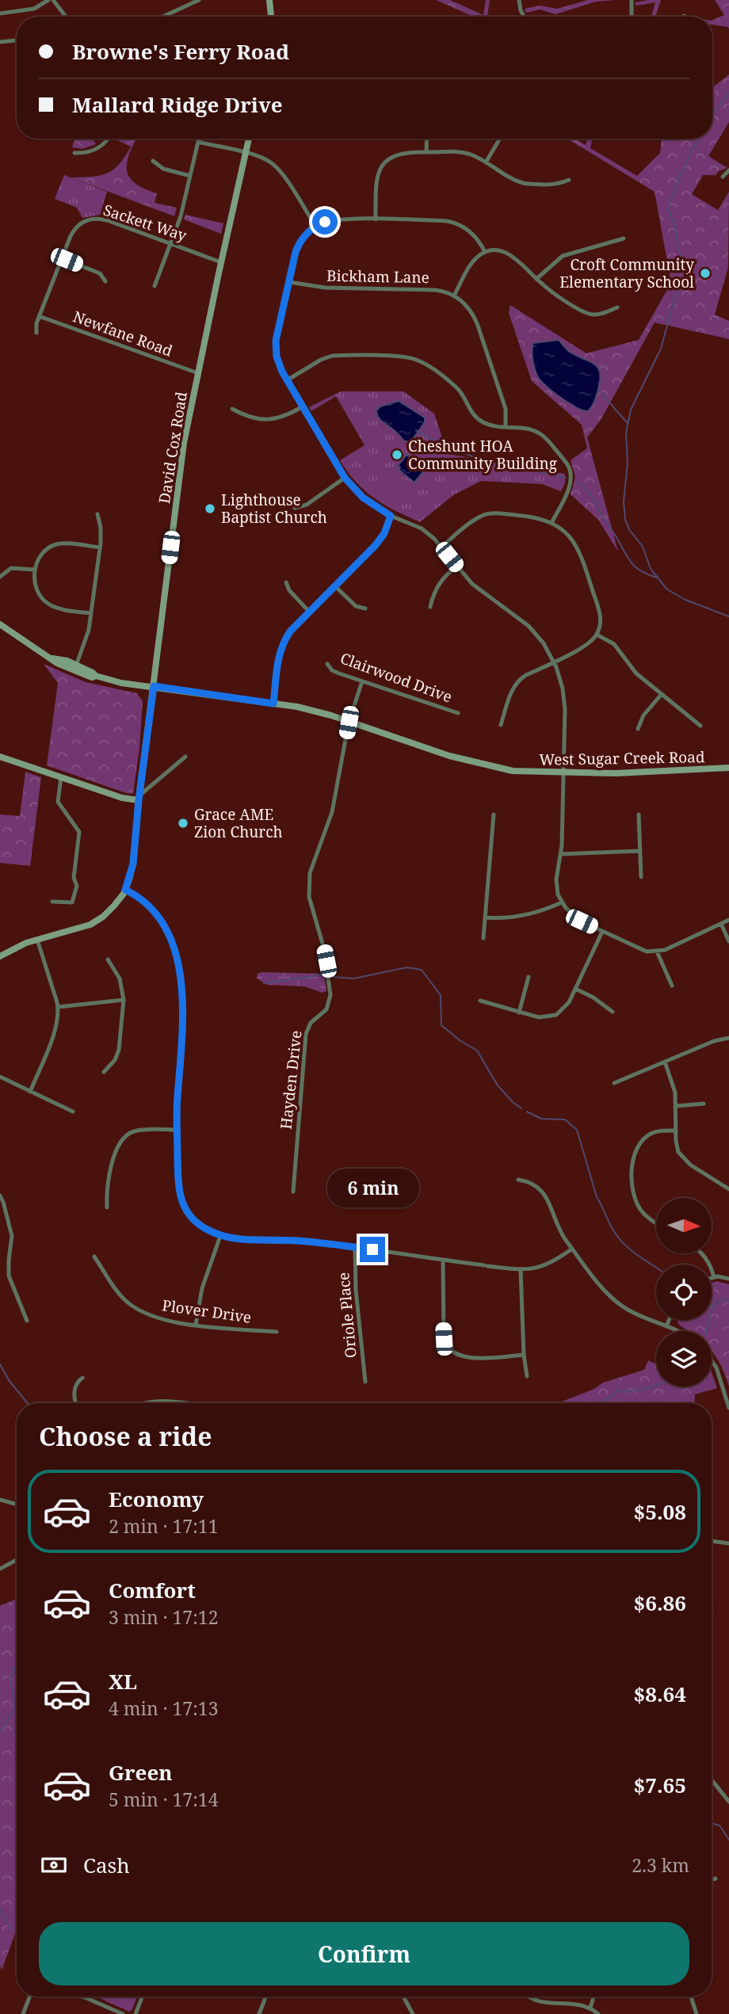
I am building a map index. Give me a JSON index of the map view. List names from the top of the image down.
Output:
{
  "streets": {
    "main road": ["David Cox Road", "West Sugar Creek Road"],
    "street": [
      "Sackett Way",
      "Bickham Lane",
      "Newfane Road",
      "Clairwood Drive",
      "Hayden Drive",
      "Plover Drive",
      "Oriole Place"
    ]
  },
  "crossings": [
    ["Sackett Way", "Newfane Road"],
    ["Sackett Way", "David Cox Road"],
    ["Newfane Road", "David Cox Road"],
    ["David Cox Road", "West Sugar Creek Road"],
    ["Clairwood Drive", "Hayden Drive"],
    ["West Sugar Creek Road", "Hayden Drive"]
  ],
  "places": [
    "Croft Community Elementary School",
    "Cheshunt HOA Community Building",
    "Lighthouse Baptist Church",
    "Grace AME Zion Church"
  ],
  "north": "right",
  "page": {
    "banner": ["Browne's Ferry Road", "Mallard Ridge Drive"],
    "bubble": "6 min",
    "heading": "Choose a ride",
    "list": [
      {
        "name": "Economy",
        "note": "2 min · 17:11",
        "value": "$5.08"
      },
      {
        "name": "Comfort",
        "note": "3 min · 17:12",
        "value": "$6.86"
      },
      {
        "name": "XL",
        "note": "4 min · 17:13",
        "value": "$8.64"
      },
      {
        "name": "Green",
        "note": "5 min · 17:14",
        "value": "$7.65"
      }
    ],
    "pay": ["Cash", "2.3 km"],
    "buttons": "Confirm"
  }
}
